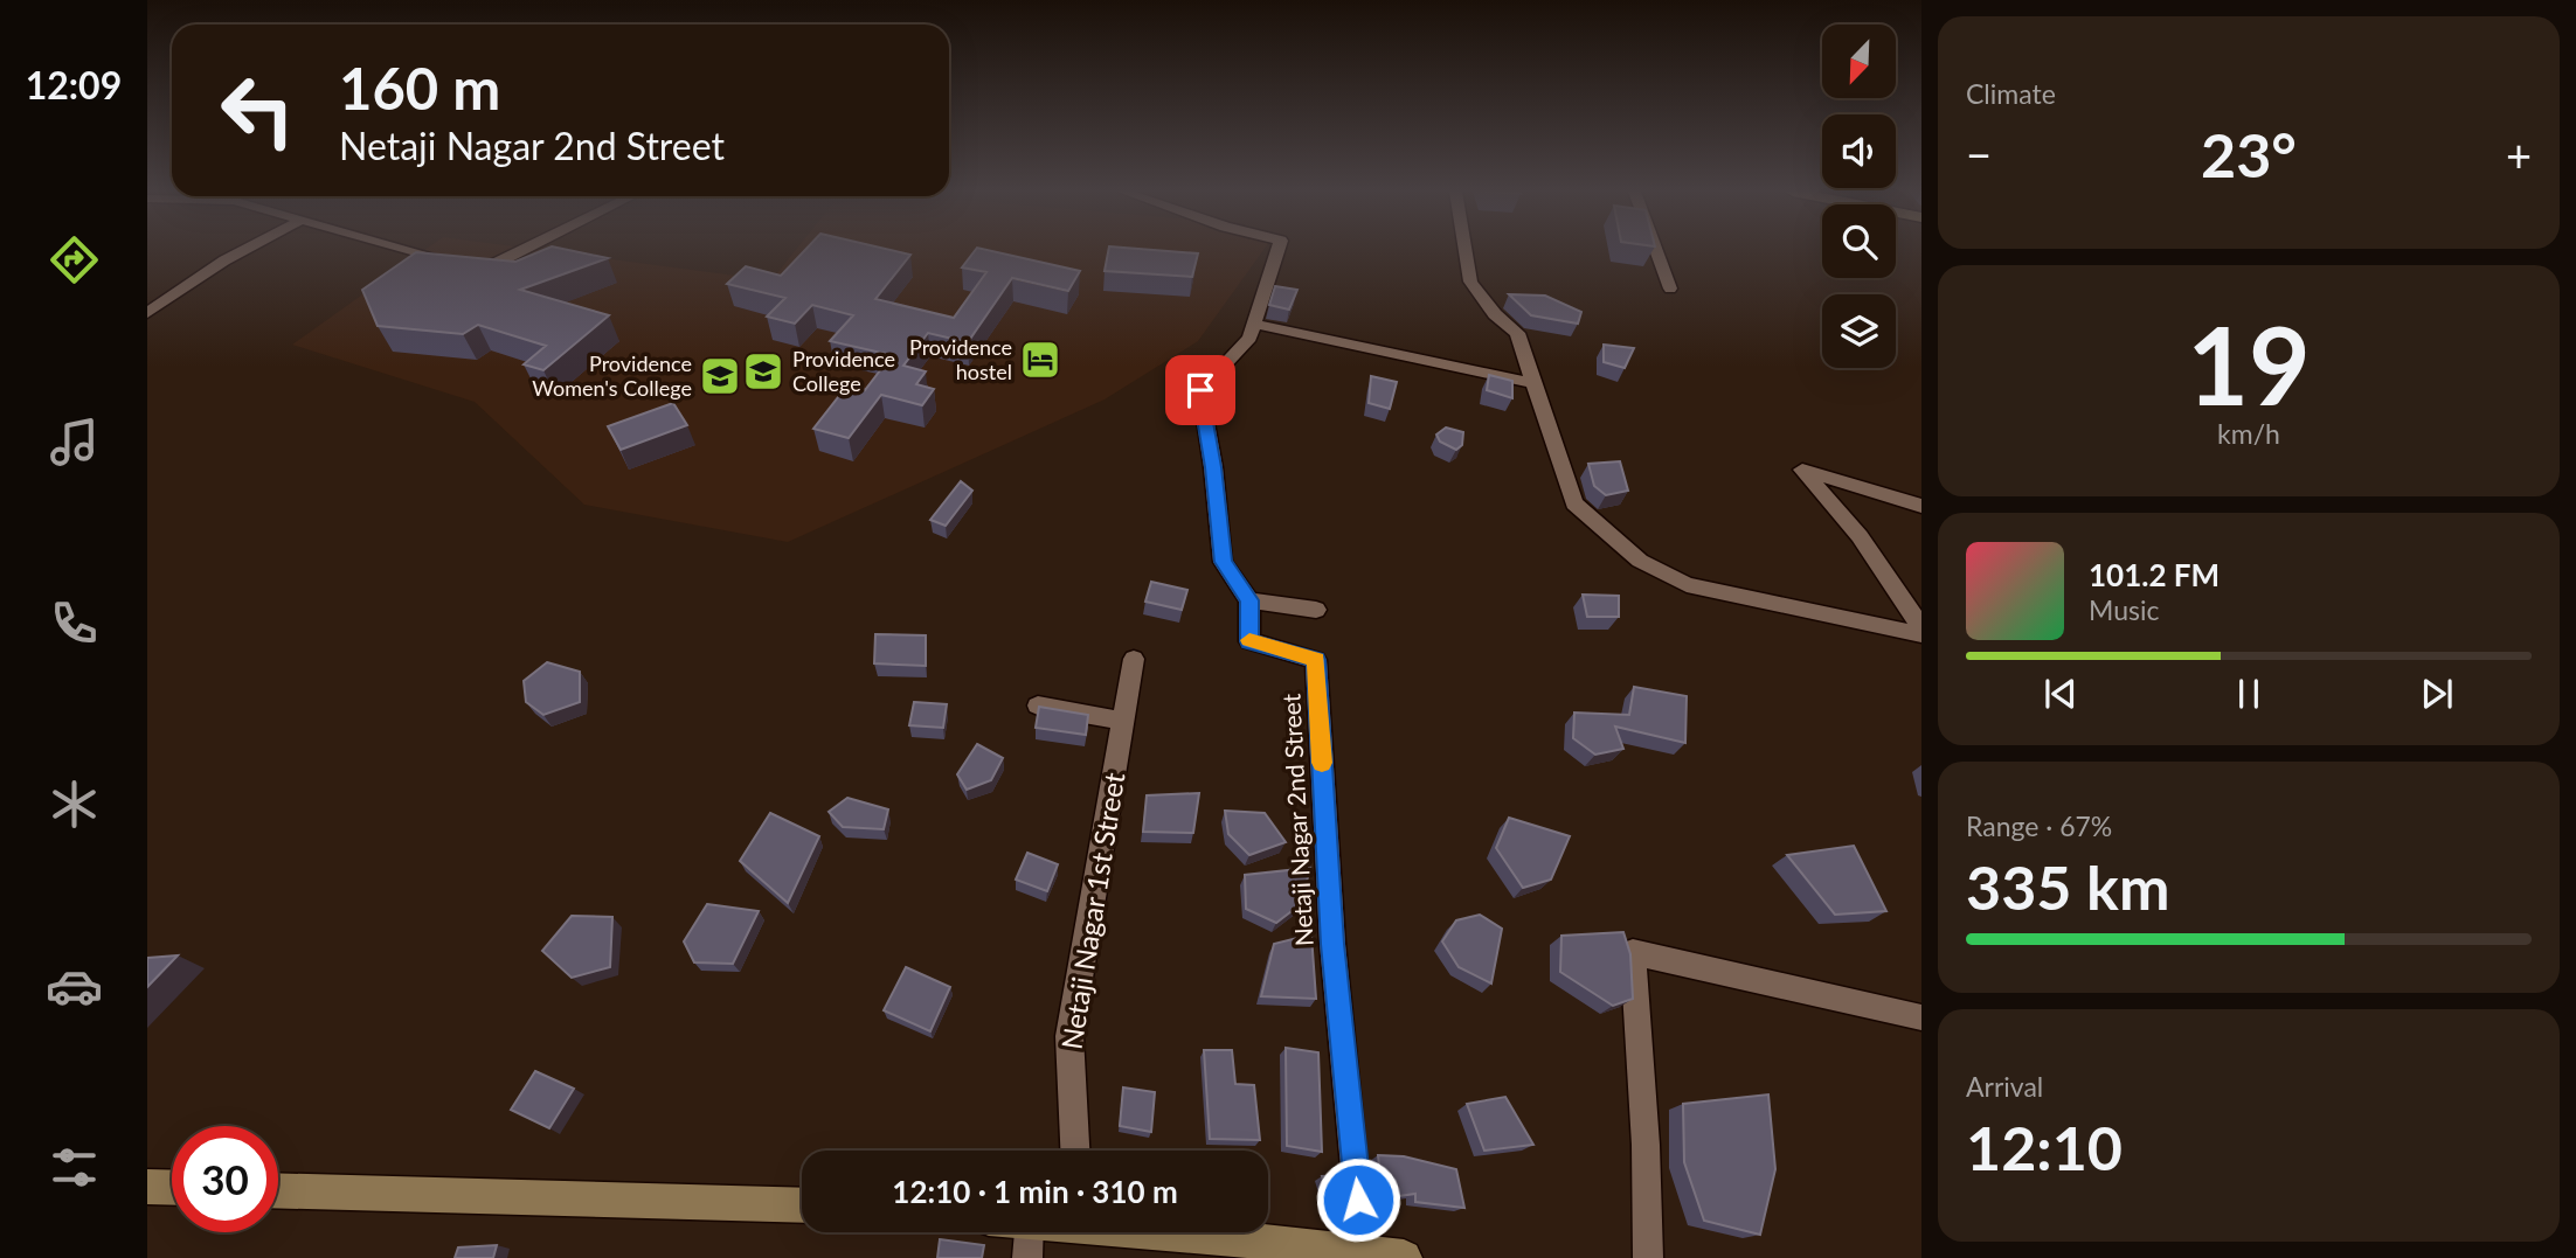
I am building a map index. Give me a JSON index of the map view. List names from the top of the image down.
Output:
{
  "streets": {
    "street": ["Netaji Nagar 2nd Street", "Netaji Nagar 1st Street"]
  },
  "places": {
    "hotel": ["Providence hostel"],
    "school or university": ["Providence College", "Providence Women's College"]
  },
  "north": "bottom left",
  "page": {
    "tabs": "12:09",
    "tile": [
      "Climate",
      ["19", "km/h"],
      ["Range · 67%", "335 km"],
      ["Arrival", "12:10"]
    ],
    "turn": ["160 m", "Netaji Nagar 2nd Street"],
    "heat": ["−", "23°", "+"],
    "song": ["101.2 FM", "Music"],
    "limit": "30",
    "trip": "12:10 · 1 min · 310 m"
  }
}
